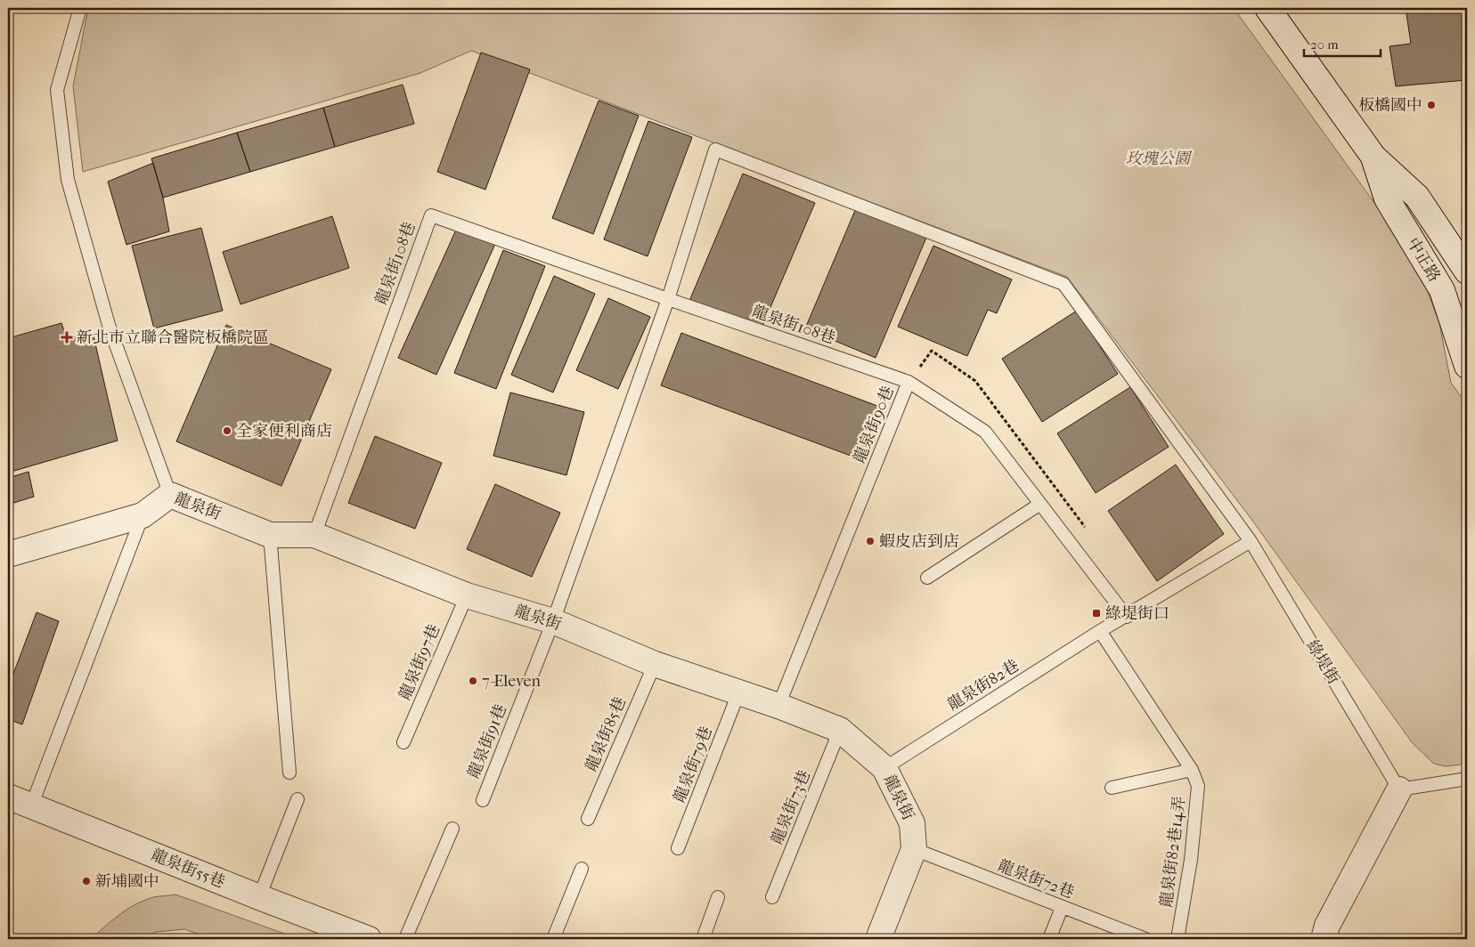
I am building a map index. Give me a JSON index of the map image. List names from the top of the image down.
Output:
{
  "streets": {
    "street": ["中正路", "龍泉街", "龍泉街55巷"],
    "lane": [
      "龍泉街108巷",
      "龍泉街90巷",
      "龍泉街97巷",
      "綠堤街",
      "龍泉街82巷",
      "龍泉街85巷",
      "龍泉街91巷",
      "龍泉街79巷",
      "龍泉街73巷",
      "龍泉街82巷14弄",
      "龍泉街72巷"
    ]
  },
  "crossings": [
    ["龍泉街108巷", "龍泉街90巷"],
    ["龍泉街108巷", "龍泉街"],
    ["龍泉街108巷", "綠堤街"],
    ["龍泉街90巷", "龍泉街"],
    ["龍泉街", "龍泉街97巷"],
    ["龍泉街", "龍泉街82巷"],
    ["龍泉街", "龍泉街85巷"],
    ["龍泉街", "龍泉街91巷"],
    ["龍泉街", "龍泉街79巷"],
    ["龍泉街", "龍泉街73巷"],
    ["龍泉街", "龍泉街72巷"],
    ["龍泉街82巷", "龍泉街82巷14弄"]
  ],
  "parks": ["玫瑰公園"],
  "places": {
    "other": [
      "板橋國中",
      "全家便利商店",
      "蝦皮店到店",
      "7-Eleven",
      "新埔國中"
    ],
    "health": ["新北市立聯合醫院板橋院區"],
    "transit": ["綠堤街口"]
  },
  "scale_bar": "20 m"
}
